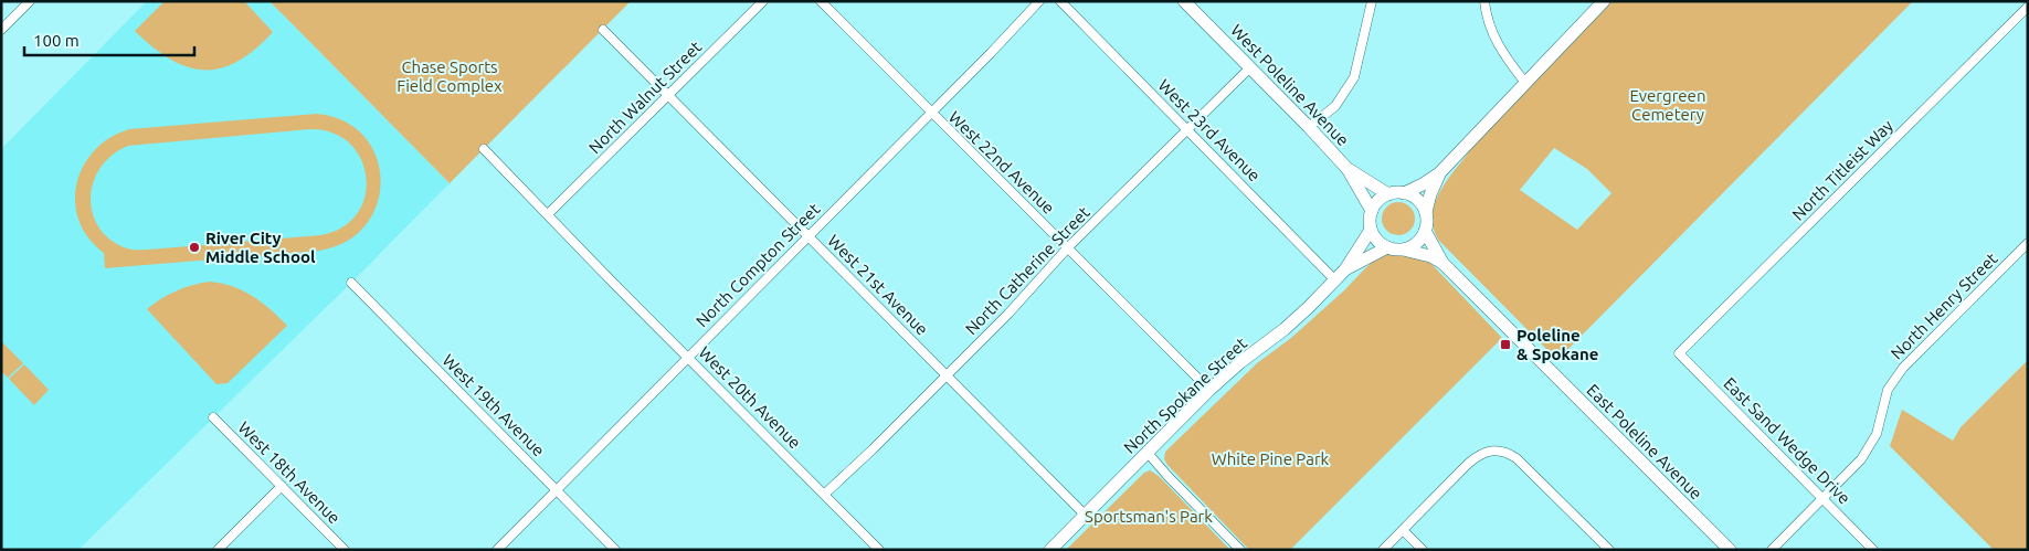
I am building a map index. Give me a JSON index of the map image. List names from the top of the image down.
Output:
{
  "streets": {
    "main road": ["West Poleline Avenue", "North Spokane Street", "East Poleline Avenue"],
    "street": [
      "North Walnut Street",
      "West 23rd Avenue",
      "West 22nd Avenue",
      "North Titleist Way",
      "North Compton Street",
      "North Catherine Street",
      "West 21st Avenue",
      "North Henry Street",
      "West 20th Avenue",
      "West 19th Avenue",
      "East Sand Wedge Drive",
      "West 18th Avenue"
    ]
  },
  "crossings": [
    ["West Poleline Avenue", "North Catherine Street"],
    ["West Poleline Avenue", "North Spokane Street"],
    ["West Poleline Avenue", "East Poleline Avenue"],
    ["North Walnut Street", "West 21st Avenue"],
    ["North Walnut Street", "West 20th Avenue"],
    ["West 23rd Avenue", "North Catherine Street"],
    ["West 23rd Avenue", "North Spokane Street"],
    ["West 22nd Avenue", "North Compton Street"],
    ["West 22nd Avenue", "North Catherine Street"],
    ["West 22nd Avenue", "North Spokane Street"],
    ["North Titleist Way", "East Sand Wedge Drive"],
    ["North Compton Street", "West 21st Avenue"],
    ["North Compton Street", "West 20th Avenue"],
    ["North Compton Street", "West 19th Avenue"],
    ["North Catherine Street", "West 21st Avenue"],
    ["North Catherine Street", "West 20th Avenue"],
    ["West 21st Avenue", "North Spokane Street"],
    ["North Henry Street", "East Sand Wedge Drive"],
    ["North Spokane Street", "East Poleline Avenue"]
  ],
  "parks": [
    "Chase Sports Field Complex",
    "Evergreen Cemetery",
    "White Pine Park",
    "Sportsman's Park"
  ],
  "places": {
    "other": ["River City Middle School"],
    "transit": ["Poleline & Spokane"]
  },
  "scale_bar": "100 m"
}
